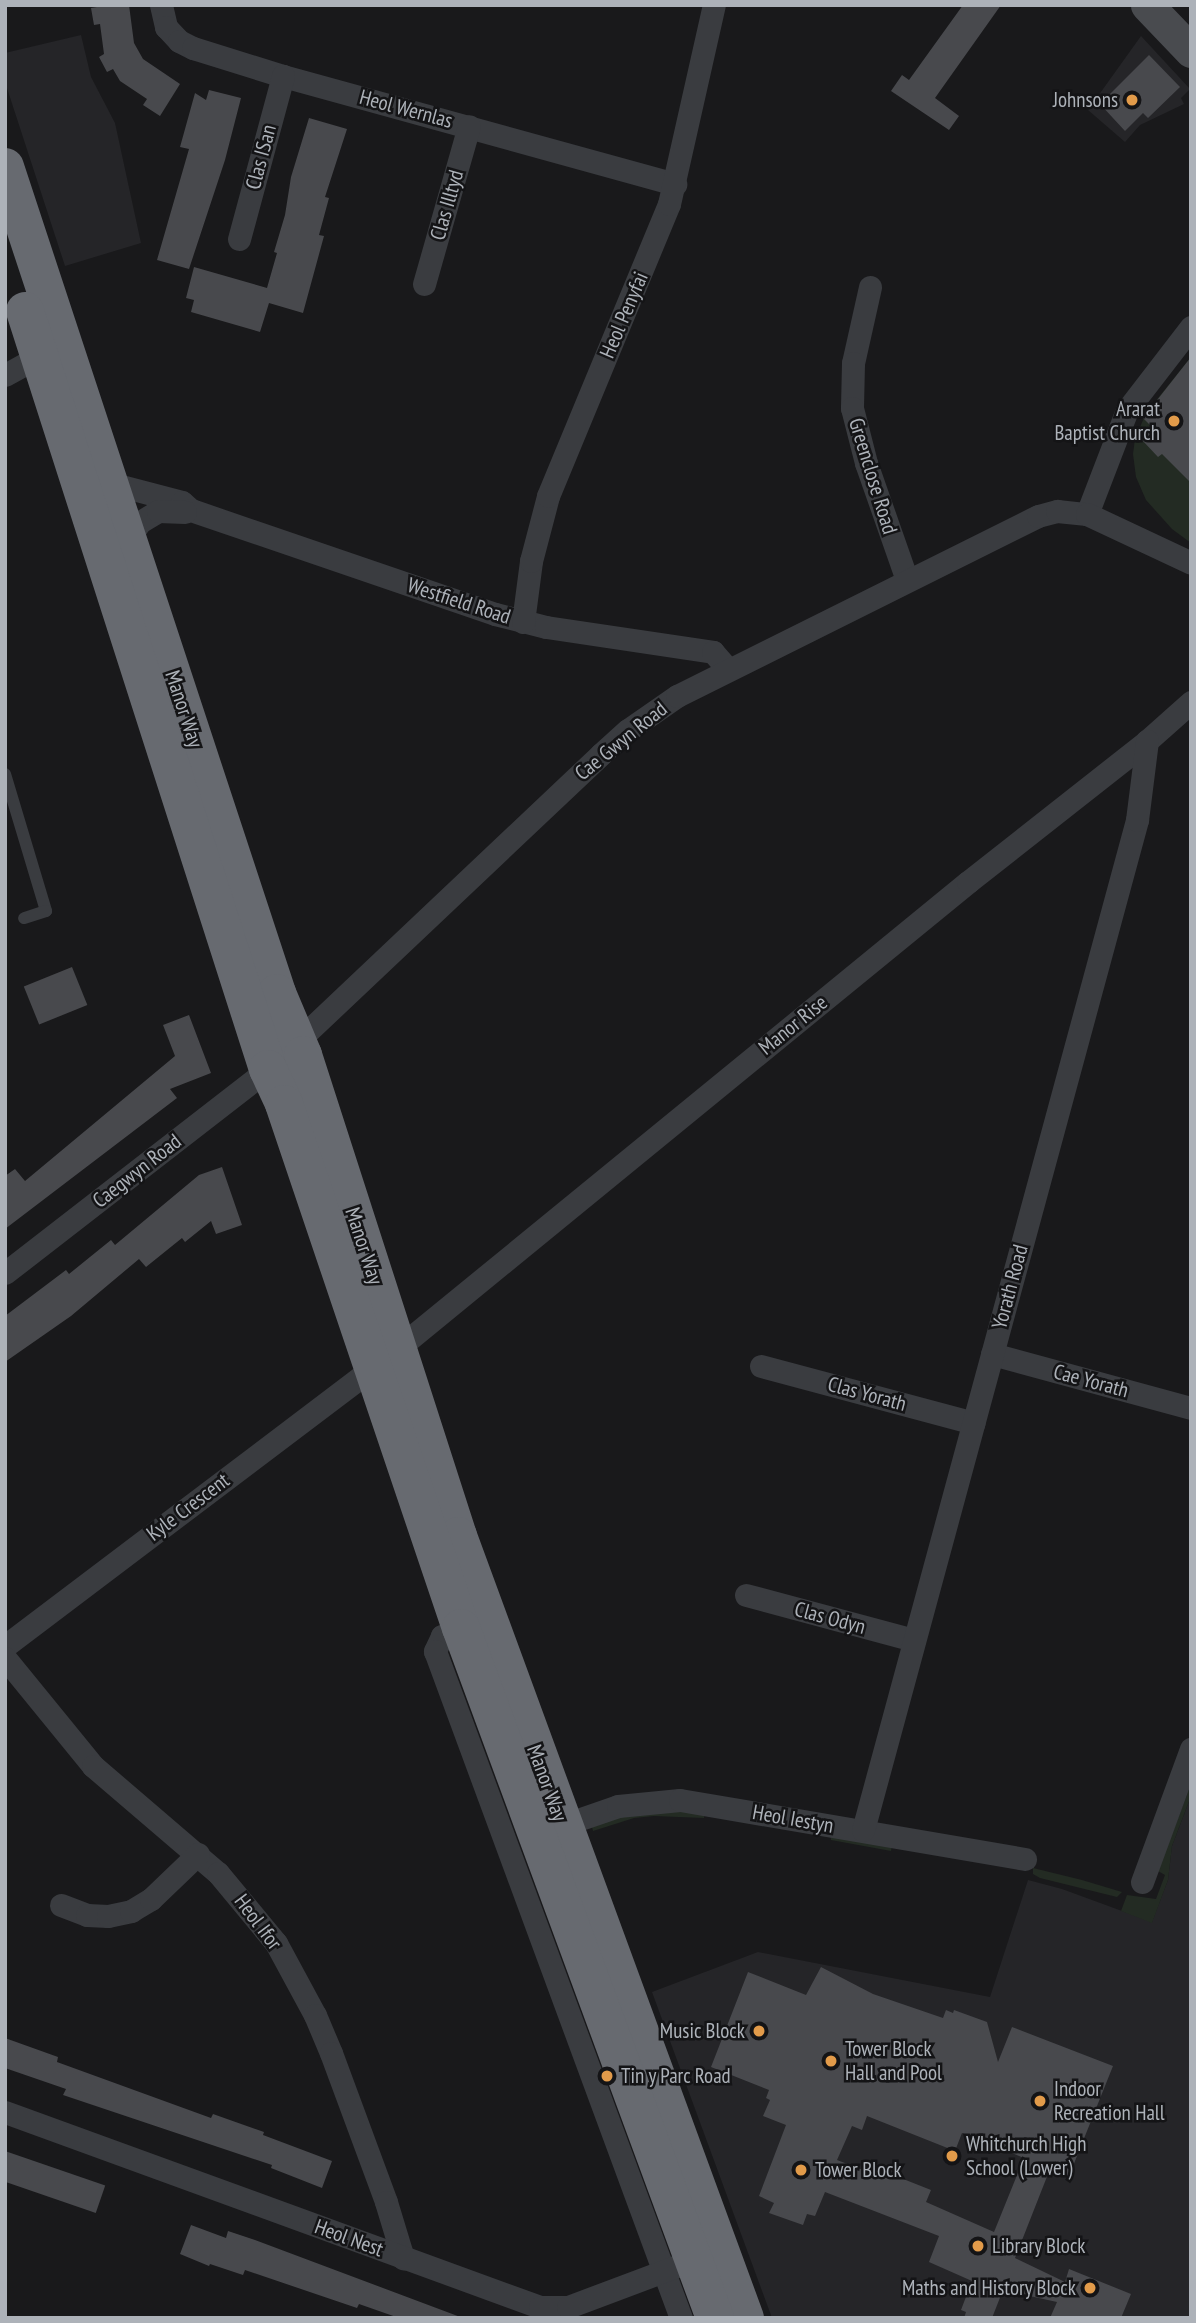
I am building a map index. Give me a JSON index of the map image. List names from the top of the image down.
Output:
{
  "streets": {
    "highway": ["Manor Way"],
    "street": [
      "Heol Wernlas",
      "Clas ISan",
      "Clas Illtyd",
      "Heol Penyfai",
      "Greenclose Road",
      "Westfield Road",
      "Cae Gwyn Road",
      "Manor Rise",
      "Caegwyn Road",
      "Yorath Road",
      "Cae Yorath",
      "Clas Yorath",
      "Kyle Crescent",
      "Clas Odyn",
      "Heol Iestyn",
      "Heol Ifor",
      "Heol Nest"
    ]
  },
  "crossings": [
    ["Heol Wernlas", "Clas ISan"],
    ["Heol Wernlas", "Clas Illtyd"],
    ["Heol Wernlas", "Heol Penyfai"],
    ["Heol Penyfai", "Westfield Road"],
    ["Greenclose Road", "Cae Gwyn Road"],
    ["Westfield Road", "Manor Way"],
    ["Westfield Road", "Cae Gwyn Road"],
    ["Manor Way", "Cae Gwyn Road"],
    ["Manor Way", "Manor Rise"],
    ["Manor Way", "Caegwyn Road"],
    ["Manor Way", "Kyle Crescent"],
    ["Manor Way", "Heol Iestyn"],
    ["Manor Way", "Heol Nest"],
    ["Cae Gwyn Road", "Caegwyn Road"],
    ["Manor Rise", "Yorath Road"],
    ["Manor Rise", "Kyle Crescent"],
    ["Yorath Road", "Cae Yorath"],
    ["Yorath Road", "Clas Yorath"],
    ["Yorath Road", "Clas Odyn"],
    ["Yorath Road", "Heol Iestyn"],
    ["Heol Ifor", "Heol Nest"]
  ],
  "places": [
    "Johnsons",
    "Ararat Baptist Church",
    "Music Block",
    "Tower Block Hall and Pool",
    "Tin y Parc Road",
    "Indoor Recreation Hall",
    "Whitchurch High School (Lower)",
    "Tower Block",
    "Library Block",
    "Maths and History Block"
  ]
}
